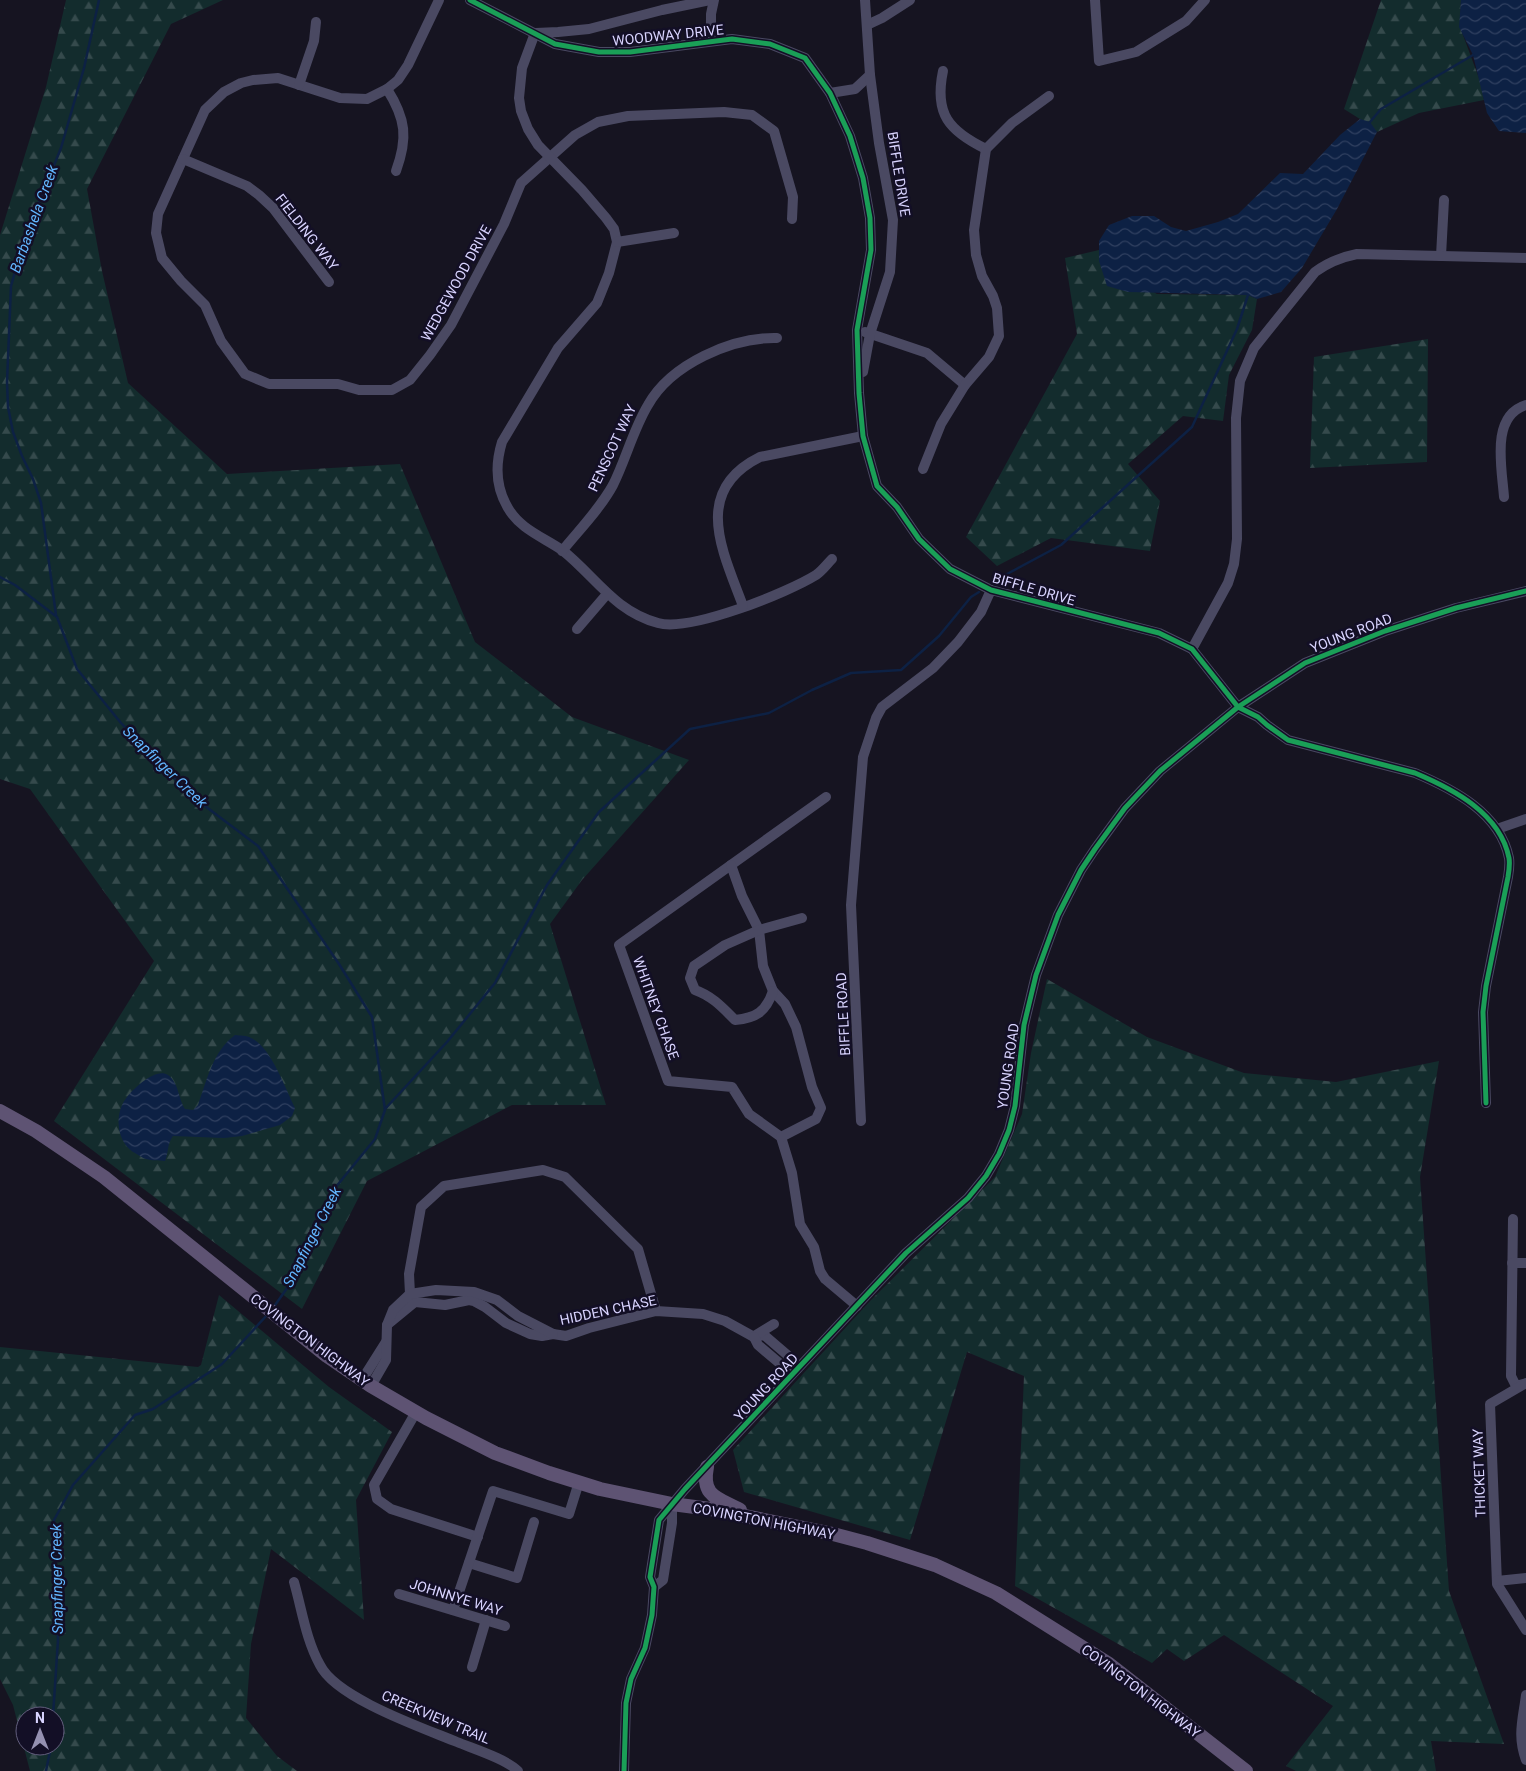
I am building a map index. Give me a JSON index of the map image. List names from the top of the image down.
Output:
{
  "streets": {
    "main road": ["COVINGTON HIGHWAY"],
    "street": [
      "WOODWAY DRIVE",
      "BIFFLE DRIVE",
      "FIELDING WAY",
      "WEDGEWOOD DRIVE",
      "PENSCOT WAY",
      "YOUNG ROAD",
      "WHITNEY CHASE",
      "BIFFLE ROAD",
      "HIDDEN CHASE",
      "THICKET WAY",
      "JOHNNYE WAY",
      "CREEKVIEW TRAIL"
    ]
  },
  "crossings": [
    ["WOODWAY DRIVE", "BIFFLE DRIVE"],
    ["BIFFLE DRIVE", "YOUNG ROAD"],
    ["BIFFLE DRIVE", "BIFFLE ROAD"],
    ["FIELDING WAY", "WEDGEWOOD DRIVE"],
    ["YOUNG ROAD", "HIDDEN CHASE"],
    ["YOUNG ROAD", "COVINGTON HIGHWAY"]
  ],
  "water": ["Barbashela Creek", "Snapfinger Creek"],
  "north": "top"
}
